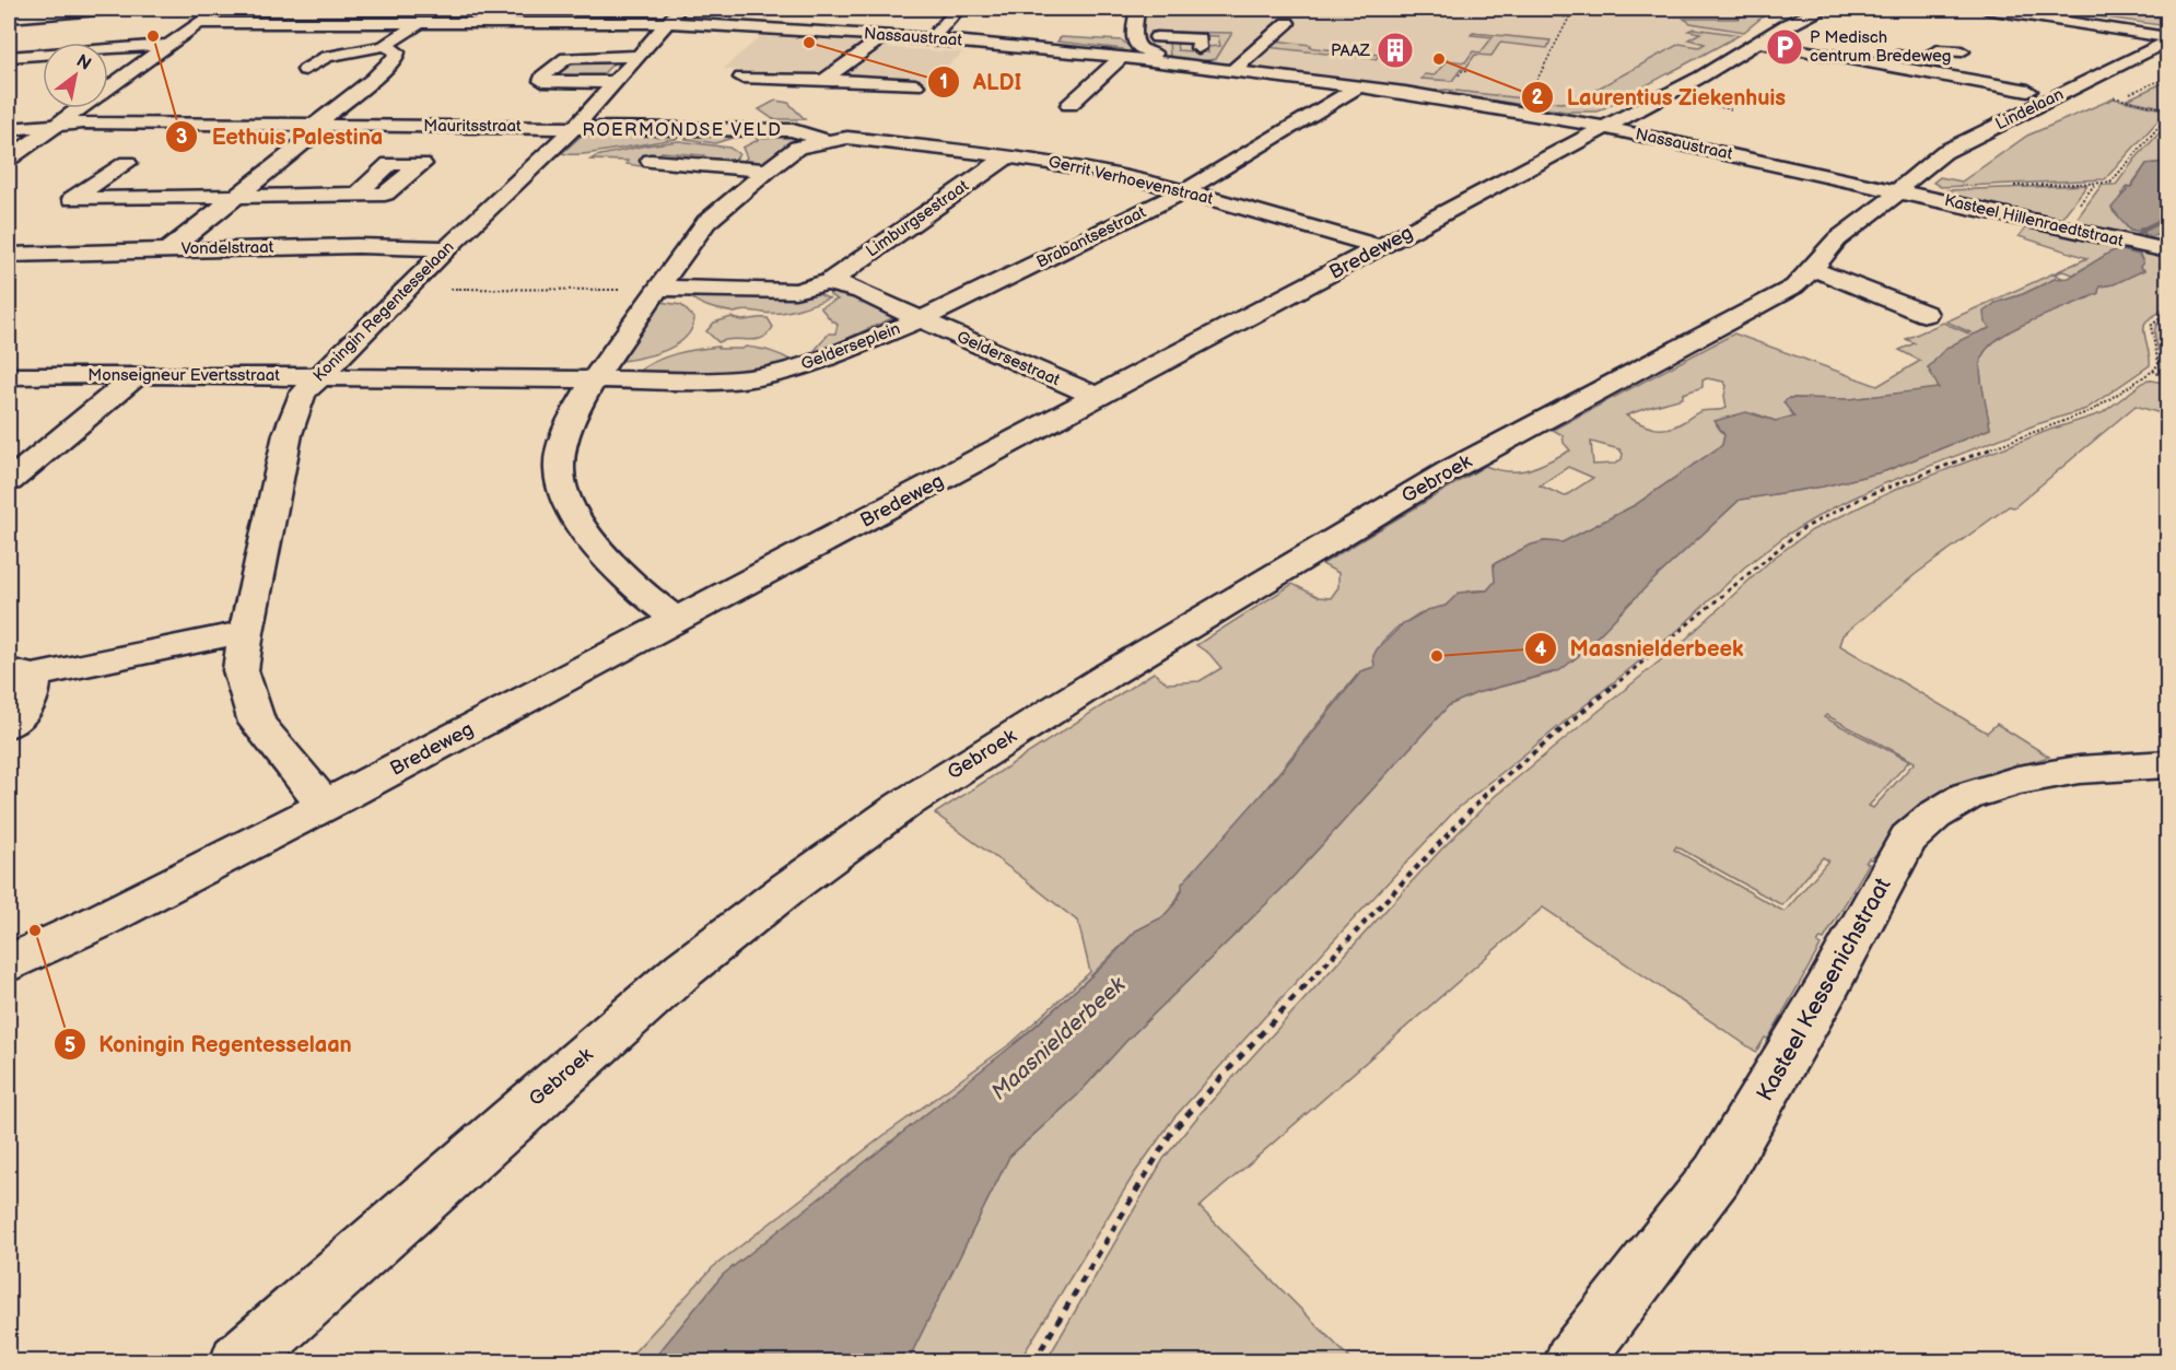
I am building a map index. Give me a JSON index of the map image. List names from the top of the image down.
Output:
{
  "streets": {
    "street": [
      "Nassaustraat",
      "Lindelaan",
      "Mauritsstraat",
      "Gerrit Verhoevenstraat",
      "Limburgsestraat",
      "Kasteel Hillenraedtstraat",
      "Brabantsestraat",
      "Vondelstraat",
      "Bredeweg",
      "Koningin Regentesselaan",
      "Gelderseplein",
      "Geldersestraat",
      "Monseigneur Evertsstraat",
      "Gebroek",
      "Kasteel Kessenichstraat"
    ]
  },
  "crossings": [
    ["Nassaustraat", "Lindelaan"],
    ["Nassaustraat", "Kasteel Hillenraedtstraat"],
    ["Nassaustraat", "Brabantsestraat"],
    ["Nassaustraat", "Bredeweg"],
    ["Nassaustraat", "Koningin Regentesselaan"],
    ["Nassaustraat", "Gebroek"],
    ["Lindelaan", "Kasteel Hillenraedtstraat"],
    ["Lindelaan", "Gebroek"],
    ["Mauritsstraat", "Gerrit Verhoevenstraat"],
    ["Mauritsstraat", "Koningin Regentesselaan"],
    ["Gerrit Verhoevenstraat", "Limburgsestraat"],
    ["Gerrit Verhoevenstraat", "Brabantsestraat"],
    ["Gerrit Verhoevenstraat", "Bredeweg"],
    ["Limburgsestraat", "Gelderseplein"],
    ["Kasteel Hillenraedtstraat", "Gebroek"],
    ["Brabantsestraat", "Gelderseplein"],
    ["Brabantsestraat", "Geldersestraat"],
    ["Vondelstraat", "Koningin Regentesselaan"],
    ["Bredeweg", "Koningin Regentesselaan"],
    ["Bredeweg", "Geldersestraat"],
    ["Koningin Regentesselaan", "Monseigneur Evertsstraat"],
    ["Gelderseplein", "Geldersestraat"],
    ["Gelderseplein", "Monseigneur Evertsstraat"]
  ],
  "districts": ["ROERMONDSE VELD"],
  "water": ["Maasnielderbeek"],
  "places": {
    "other": [
      "Eethuis Palestina",
      "ALDI",
      "Laurentius Ziekenhuis",
      "Maasnielderbeek",
      "Koningin Regentesselaan"
    ],
    "parking": ["P Medisch centrum Bredeweg"],
    "building": ["PAAZ"]
  },
  "north": "top right"
}
